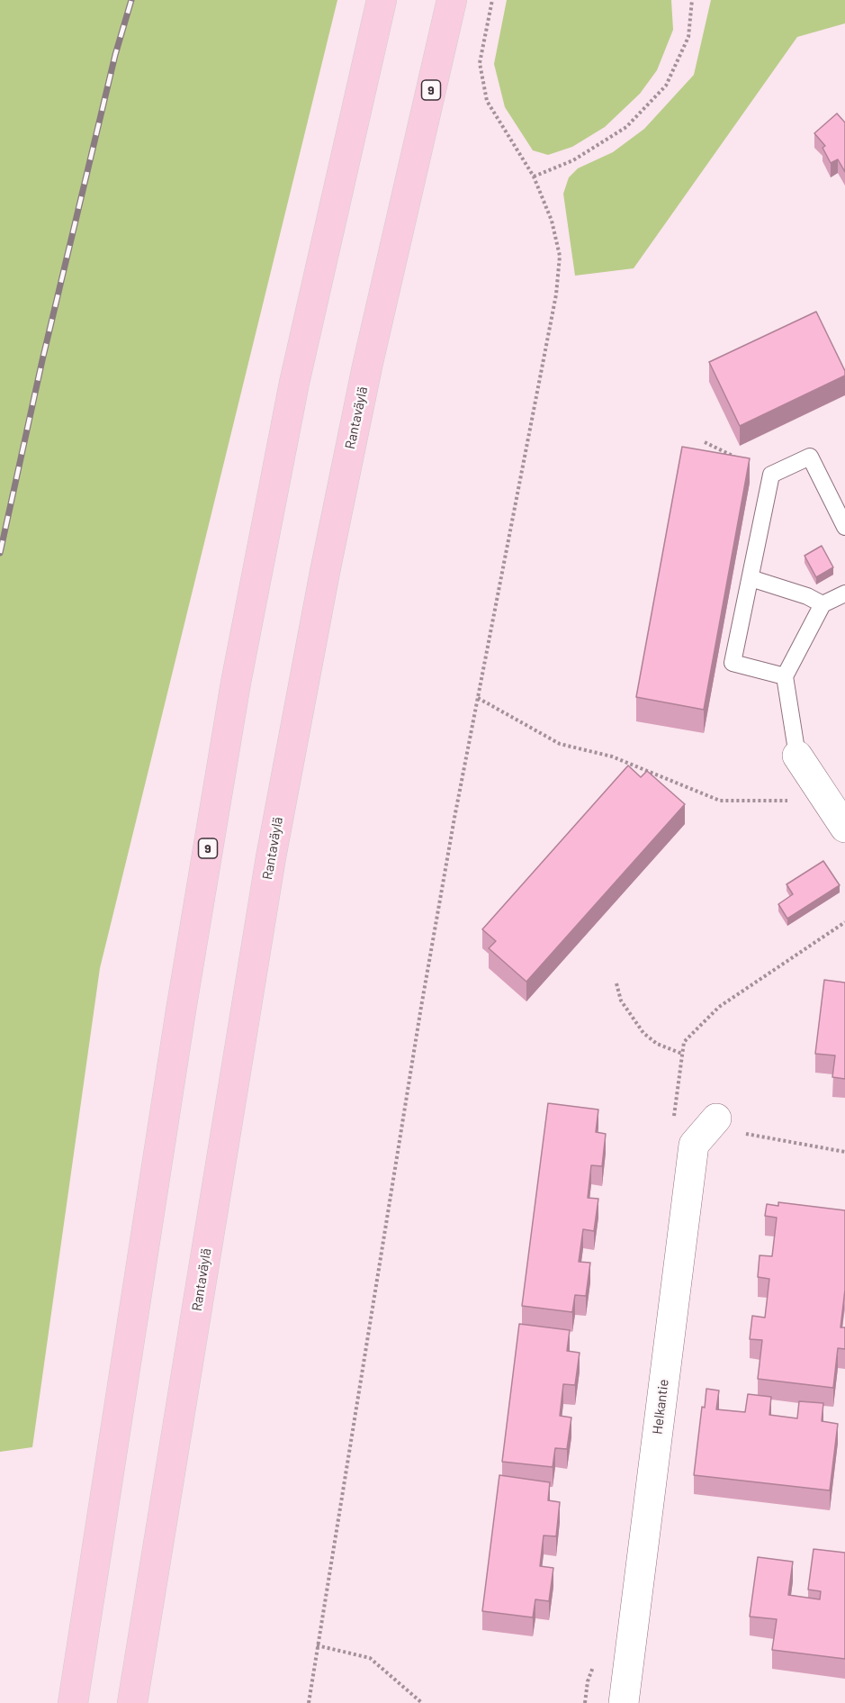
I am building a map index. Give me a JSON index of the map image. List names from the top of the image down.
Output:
{
  "streets": {
    "highway": ["9", "Rantaväylä"],
    "street": ["Helkantie"]
  }
}
